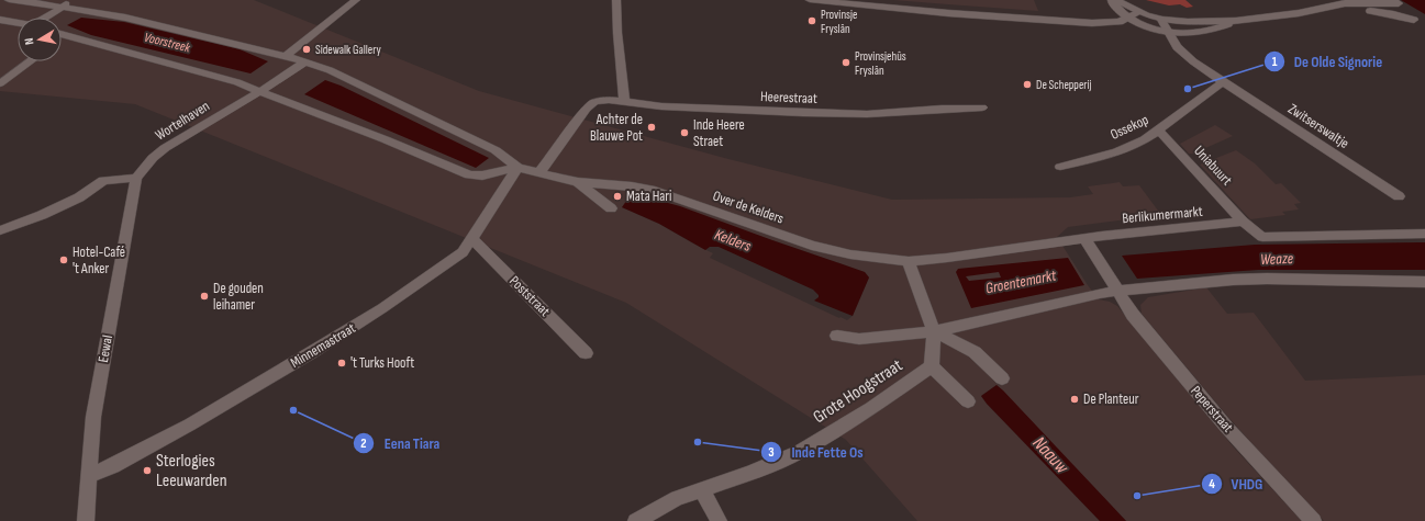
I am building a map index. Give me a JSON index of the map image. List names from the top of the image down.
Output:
{
  "streets": {
    "street": [
      "Heerestraat",
      "Wortelhaven",
      "Zwitserswaltje",
      "Ossekop",
      "Uniabuurt",
      "Over de Kelders",
      "Berlikumermarkt",
      "Poststraat",
      "Minnemastraat",
      "Eewal",
      "Grote Hoogstraat",
      "Peperstraat"
    ]
  },
  "crossings": [
    ["Heerestraat", "Over de Kelders"],
    ["Wortelhaven", "Eewal"],
    ["Zwitserswaltje", "Ossekop"],
    ["Ossekop", "Uniabuurt"],
    ["Uniabuurt", "Berlikumermarkt"],
    ["Berlikumermarkt", "Peperstraat"],
    ["Poststraat", "Minnemastraat"],
    ["Minnemastraat", "Eewal"]
  ],
  "water": [
    "Voorstreek",
    "Kelders",
    "Weaze",
    "Groentemarkt",
    "Naauw"
  ],
  "places": [
    "Provinsje Fryslân",
    "Sidewalk Gallery",
    "Provinsjehûs Fryslân",
    "De Schepperij",
    "De Olde Signorie",
    "Achter de Blauwe Pot",
    "Inde Heere Straet",
    "Mata Hari",
    "Hotel-Café 't Anker",
    "De gouden leihamer",
    "'t Turks Hooft",
    "De Planteur",
    "Eena Tiara",
    "Inde Fette Os",
    "Sterlogies Leeuwarden",
    "VHDG"
  ],
  "north": "left"
}
